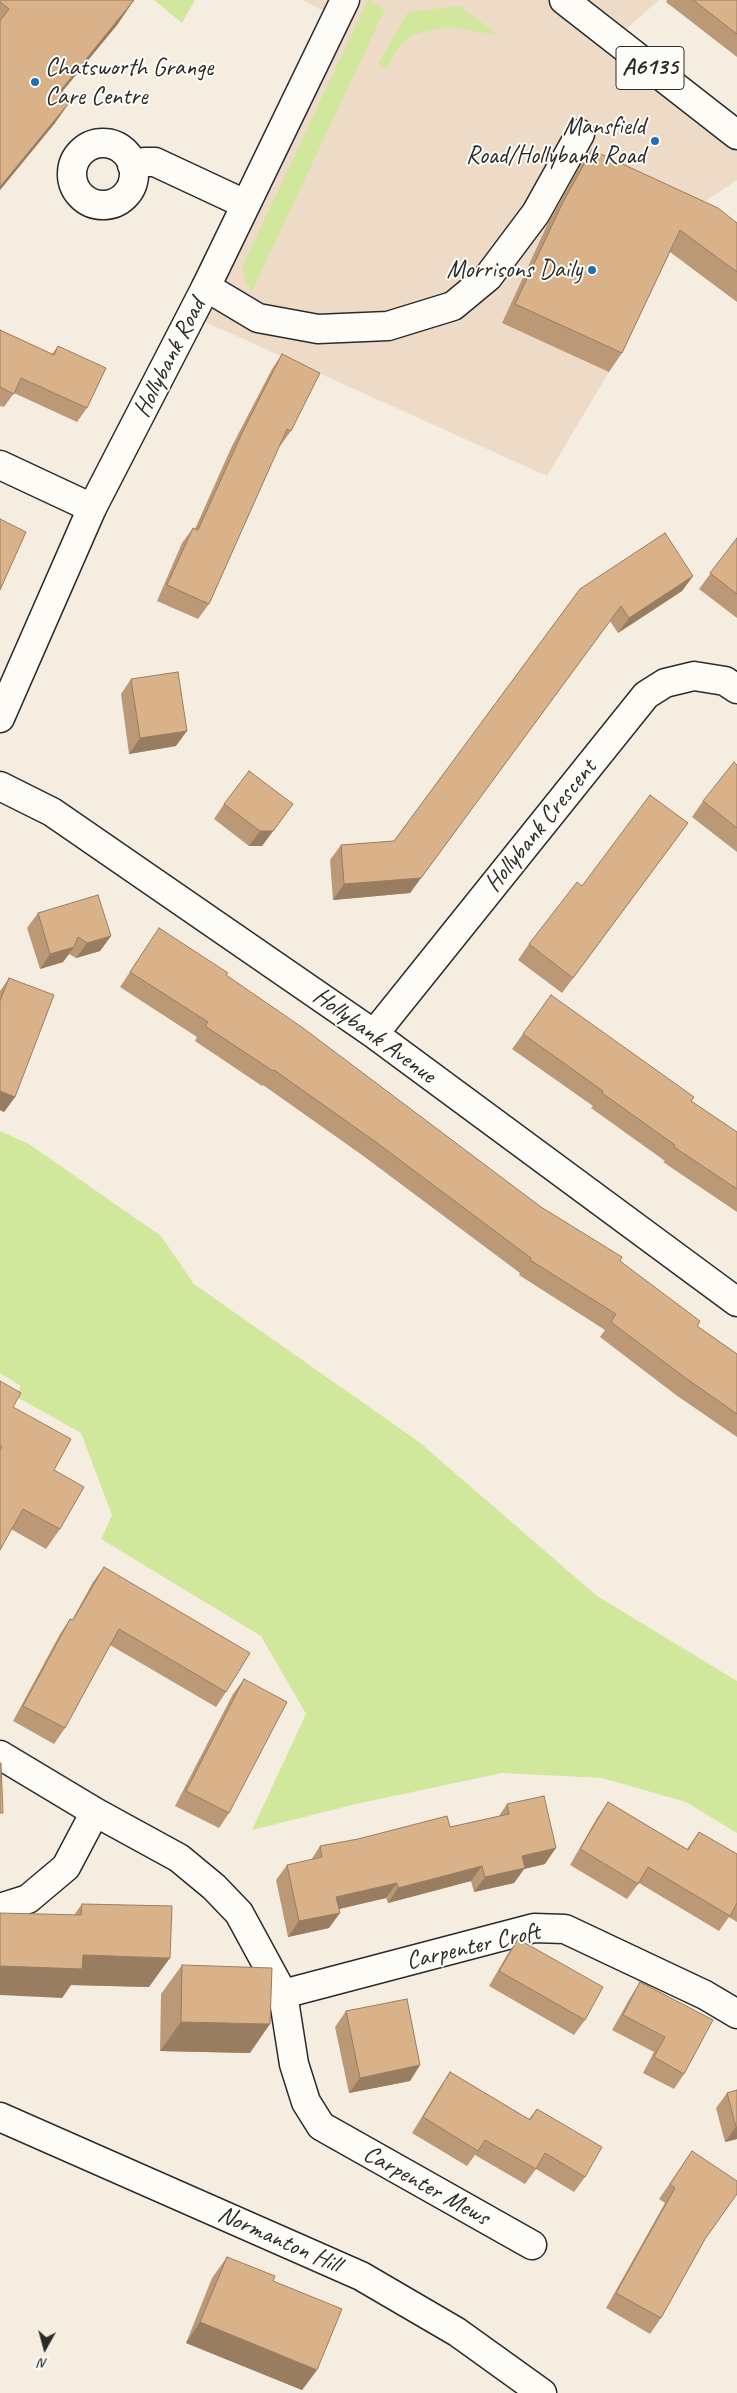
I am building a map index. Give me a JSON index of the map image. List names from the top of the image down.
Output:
{
  "streets": {
    "street": [
      "A6135",
      "Hollybank Road",
      "Hollybank Crescent",
      "Hollybank Avenue",
      "Carpenter Croft",
      "Carpenter Mews",
      "Normanton Hill"
    ]
  },
  "crossings": [
    ["Hollybank Crescent", "Hollybank Avenue"],
    ["Carpenter Croft", "Carpenter Mews"]
  ],
  "places": ["Chatsworth Grange Care Centre", "Mansfield Road/Hollybank Road", "Morrisons Daily"],
  "north": "bottom"
}
